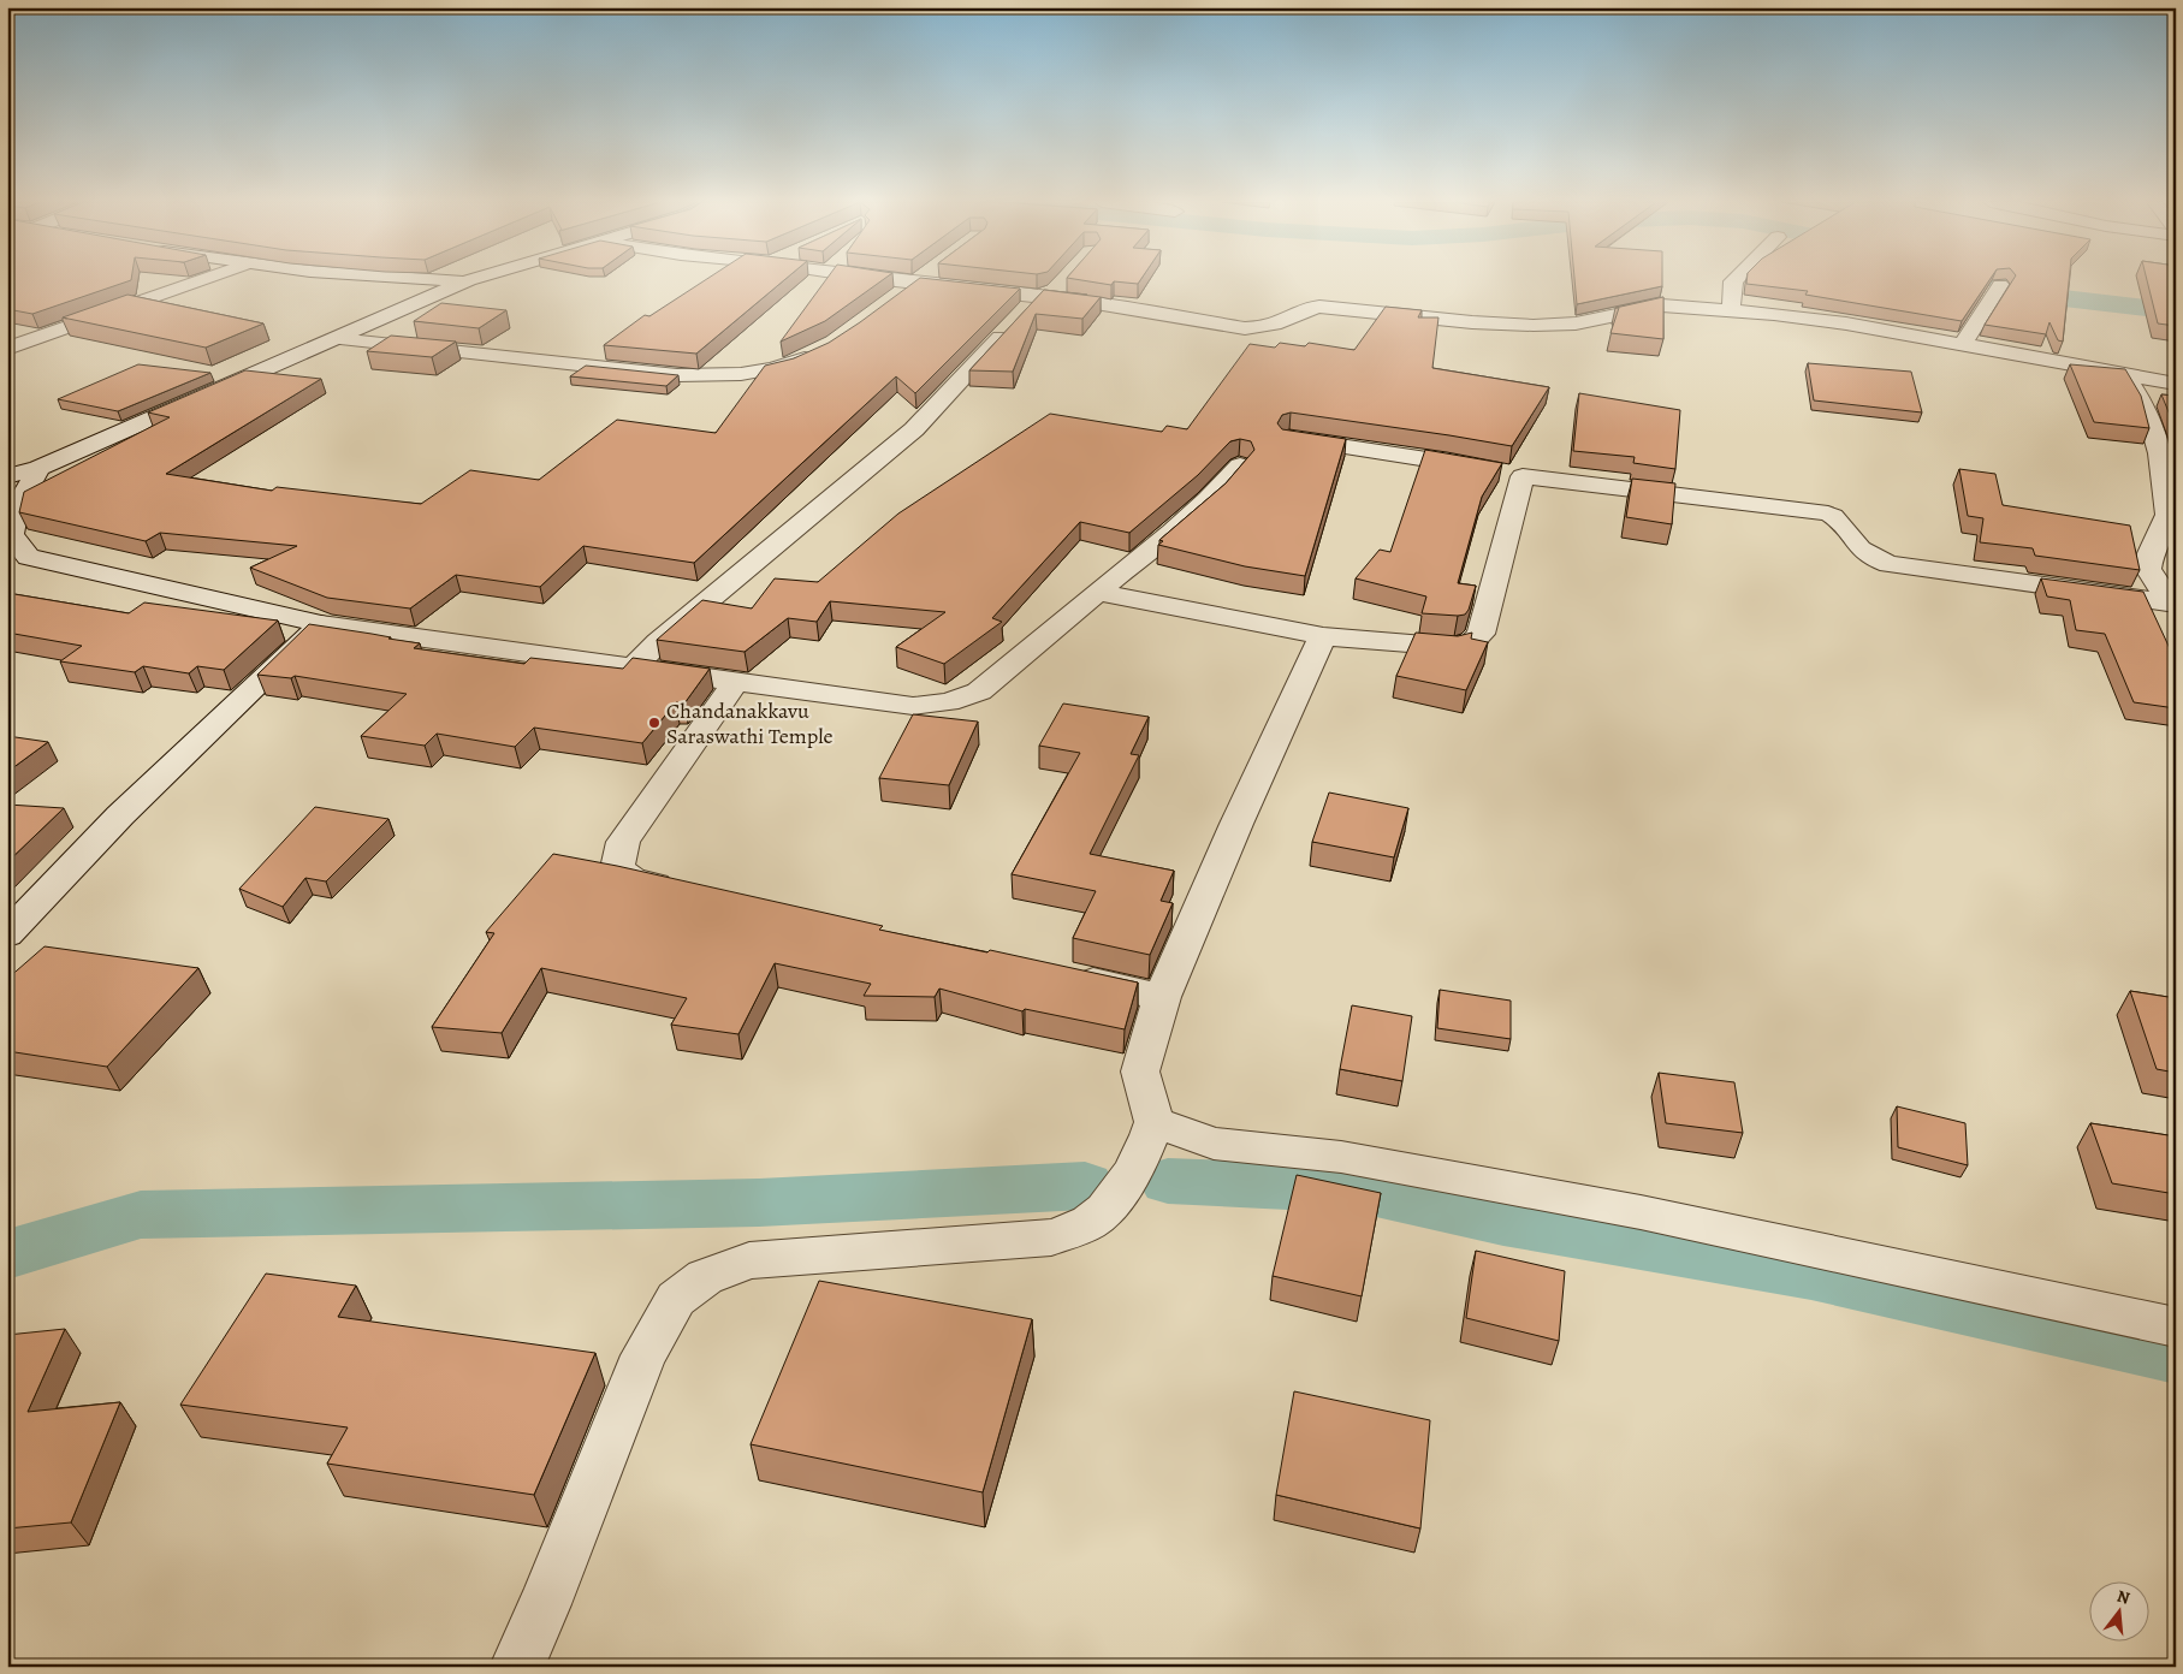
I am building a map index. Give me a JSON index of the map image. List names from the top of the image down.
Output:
{
  "places": ["Chandanakkavu Saraswathi Temple"],
  "north": "top"
}
